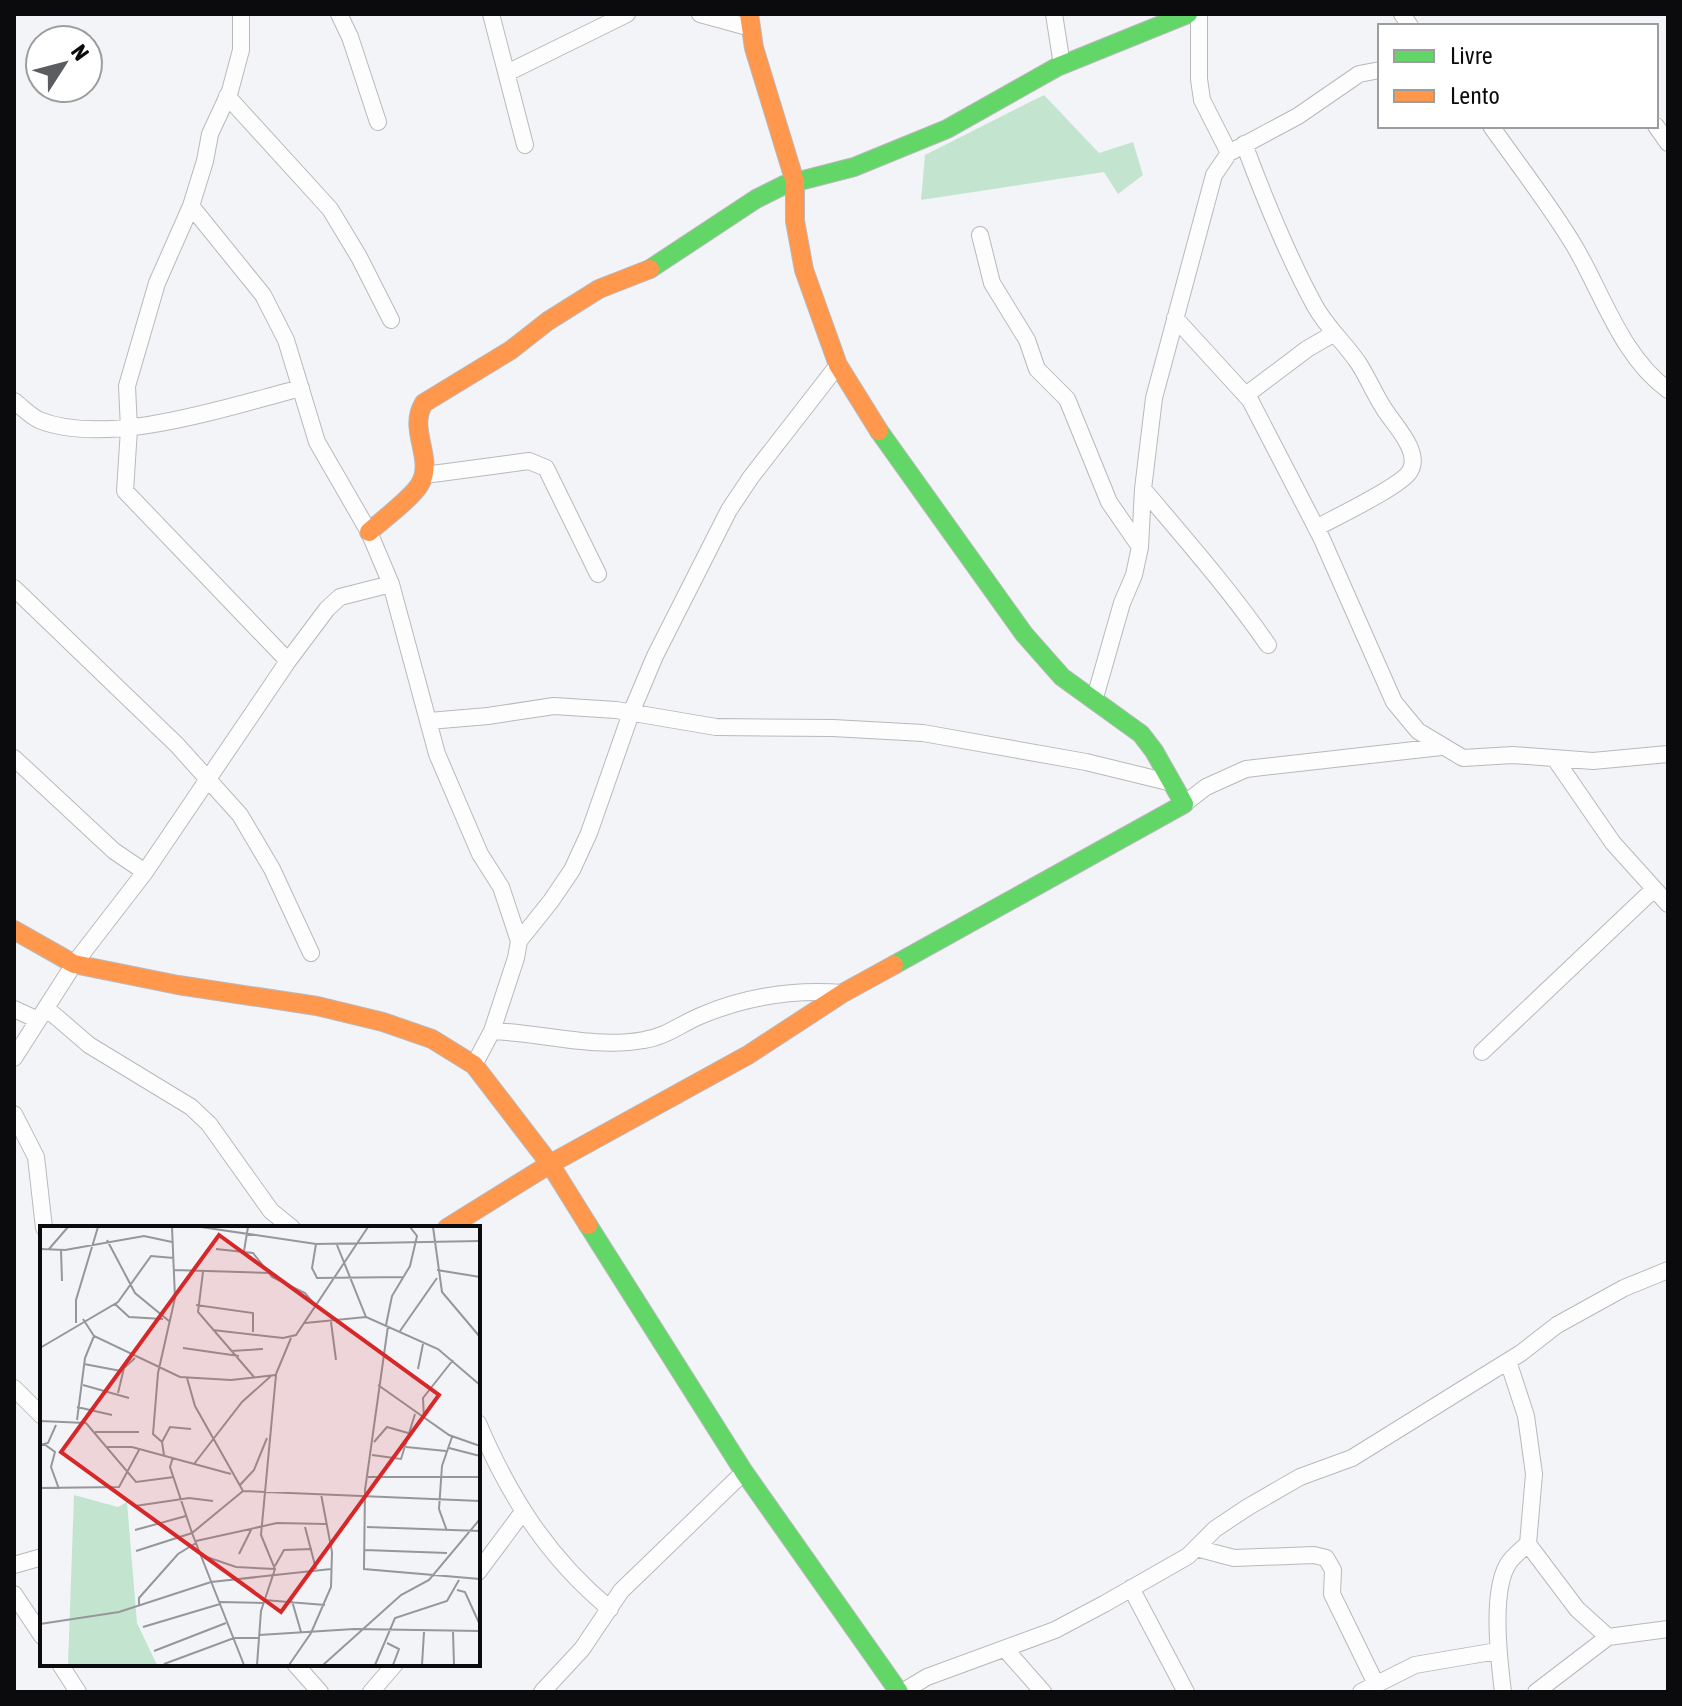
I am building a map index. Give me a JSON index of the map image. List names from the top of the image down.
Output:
{
  "legend": ["Livre", "Lento"],
  "north": "top right"
}
